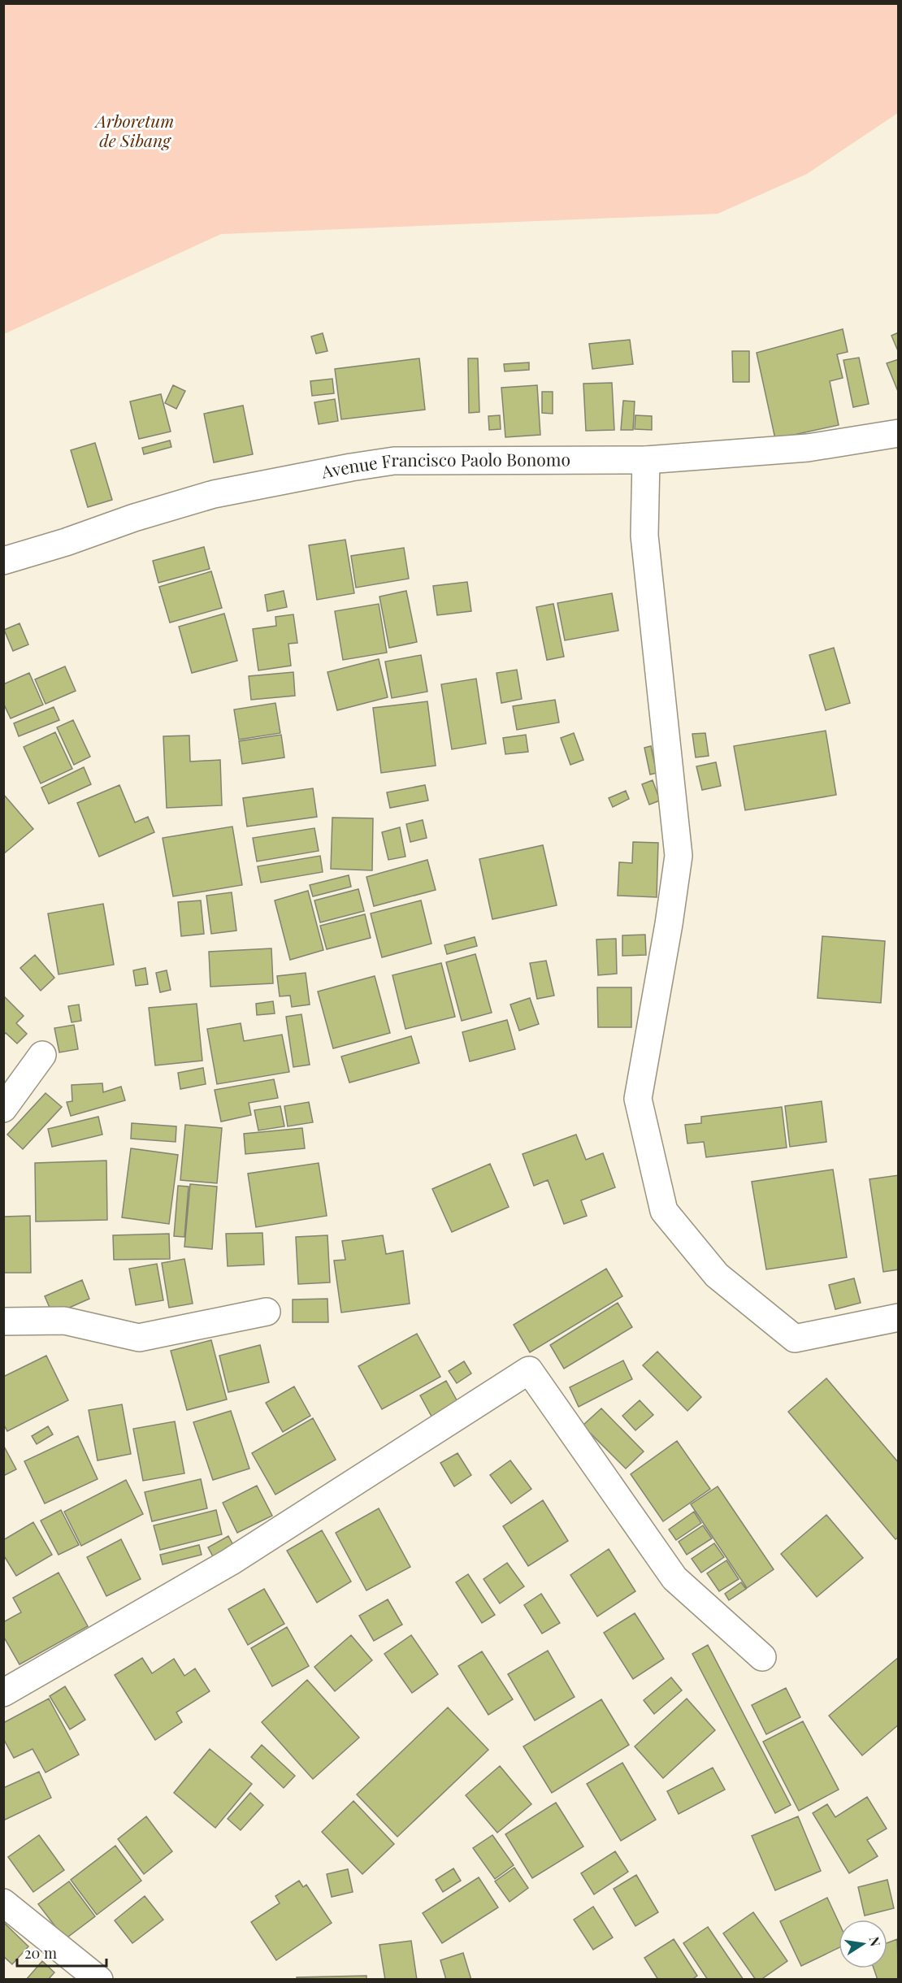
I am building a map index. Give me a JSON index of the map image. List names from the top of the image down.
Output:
{
  "streets": {
    "street": ["Avenue Francisco Paolo Bonomo"]
  },
  "parks": ["Arboretum de Sibang"],
  "scale_bar": "20 m",
  "north": "right"
}
